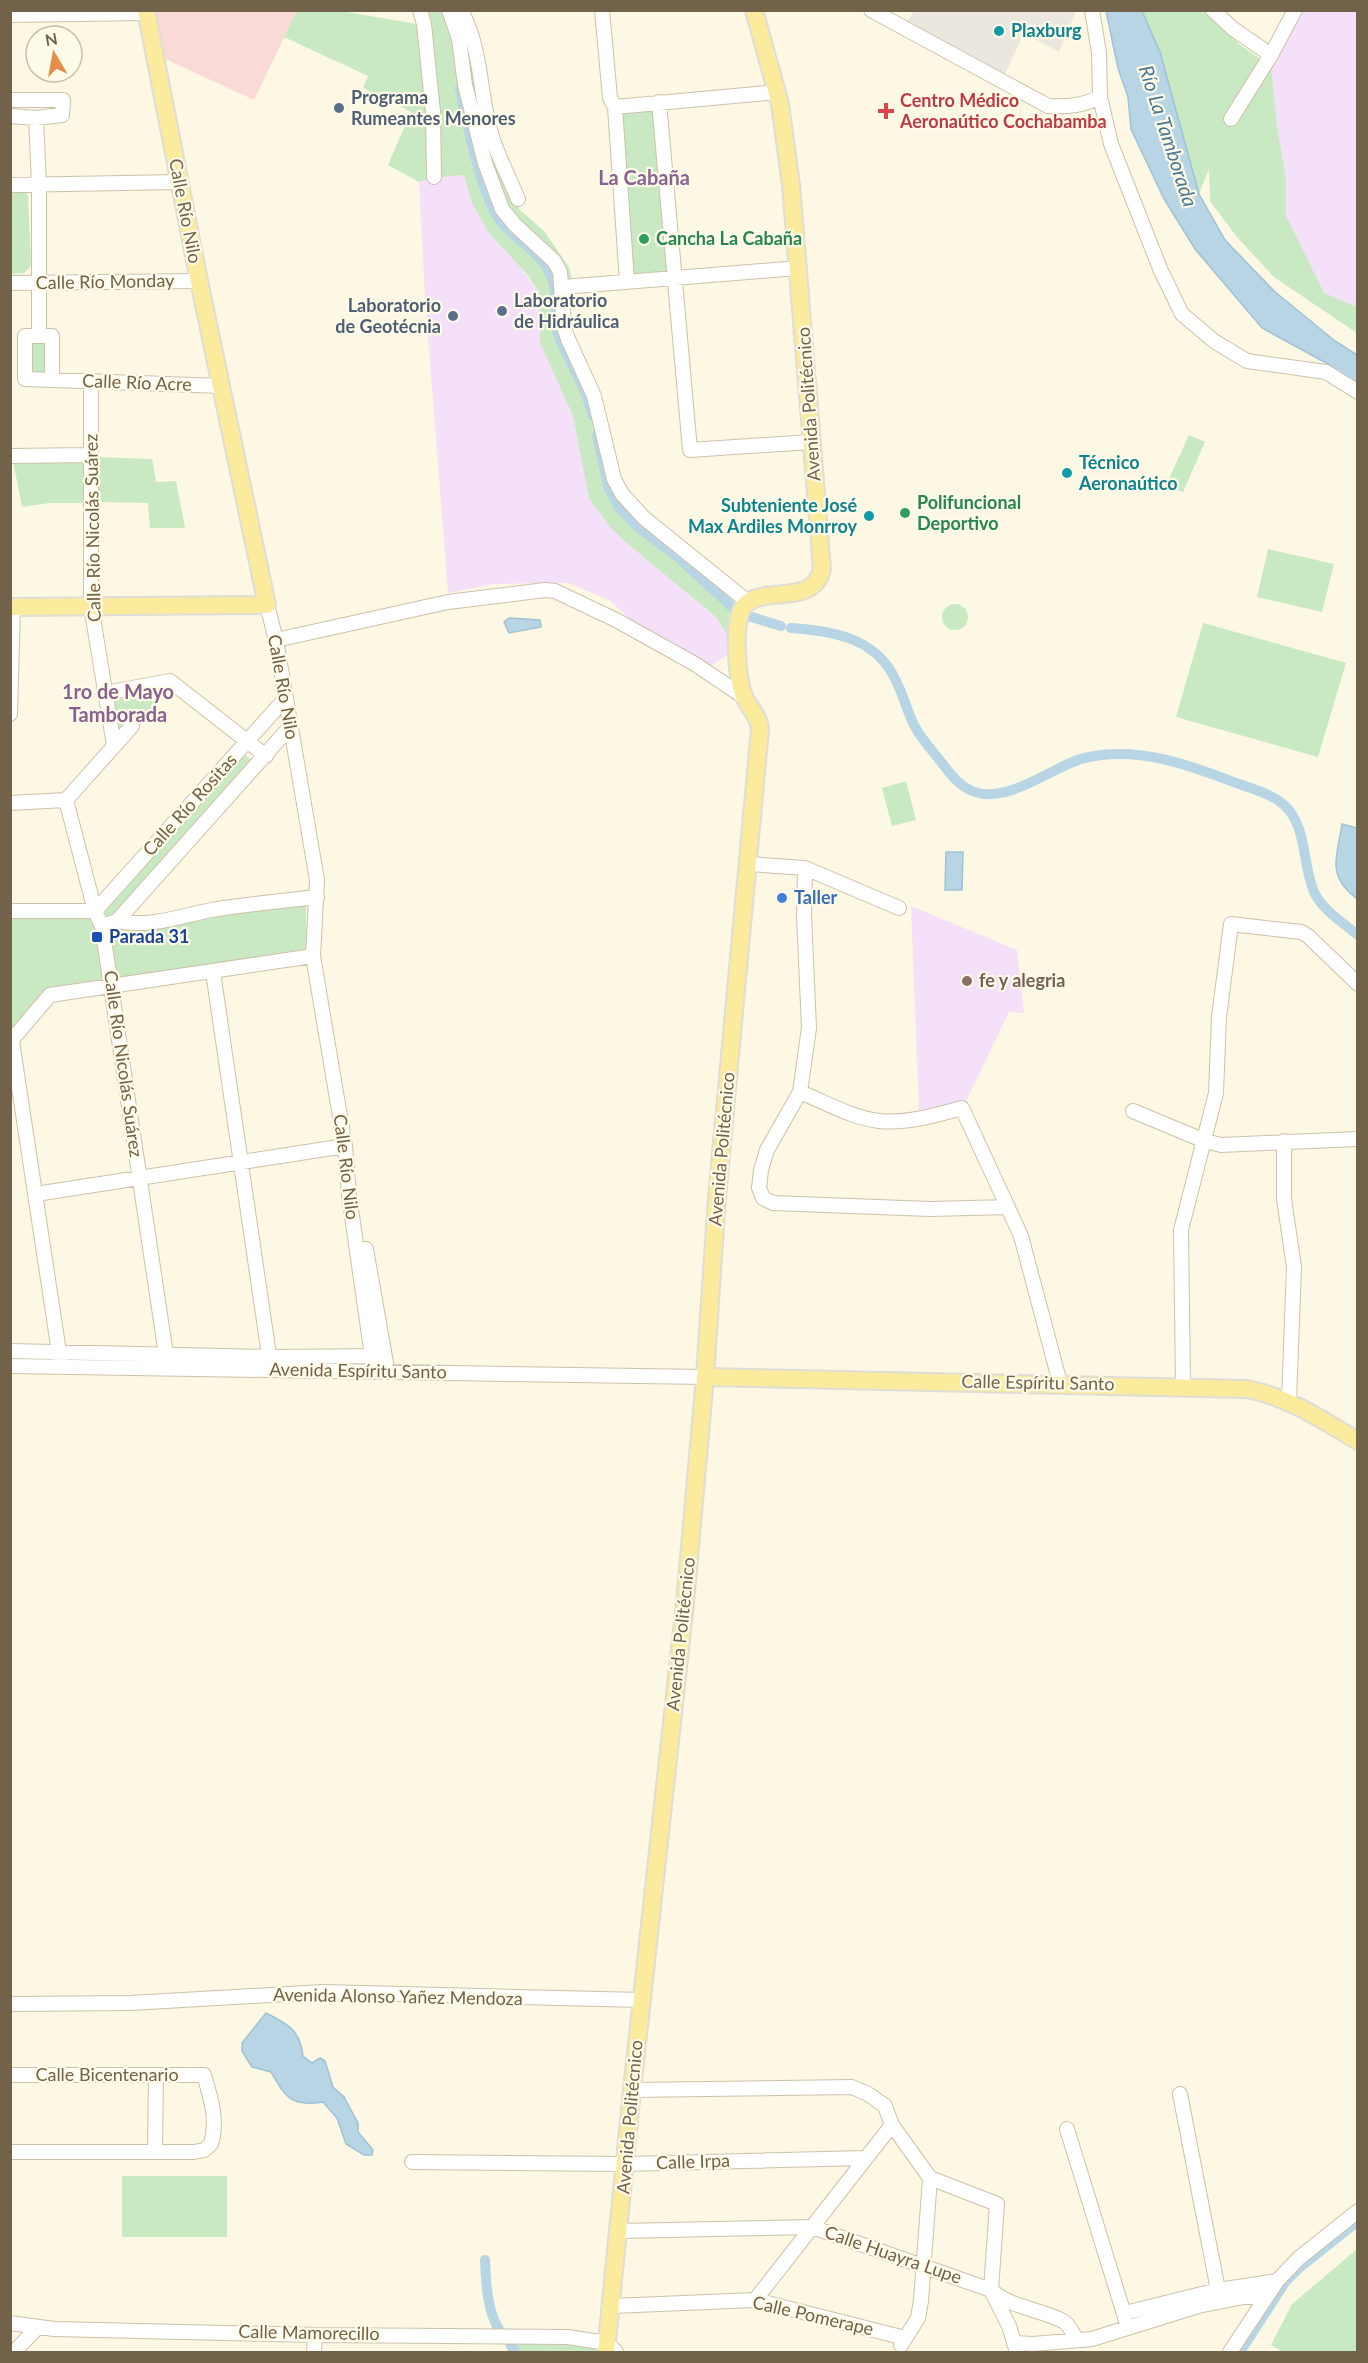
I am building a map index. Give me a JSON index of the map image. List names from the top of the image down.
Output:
{
  "streets": {
    "main road": ["Calle Río Nilo", "Avenida Politécnico", "Calle Espíritu Santo"],
    "street": [
      "Calle Río Monday",
      "Calle Río Acre",
      "Calle Río Nicolás Suárez",
      "Calle Río Rositas",
      "Avenida Espíritu Santo",
      "Avenida Alonso Yañez Mendoza",
      "Calle Bicentenario",
      "Calle Irpa",
      "Calle Huayra Lupe",
      "Calle Pomerape",
      "Calle Mamorecillo"
    ]
  },
  "crossings": [
    ["Calle Río Nilo", "Calle Río Monday"],
    ["Calle Río Nilo", "Calle Río Acre"],
    ["Calle Río Nilo", "Calle Río Rositas"],
    ["Calle Río Nilo", "Avenida Espíritu Santo"],
    ["Calle Río Acre", "Calle Río Nicolás Suárez"],
    ["Avenida Politécnico", "Avenida Espíritu Santo"],
    ["Avenida Politécnico", "Calle Espíritu Santo"],
    ["Avenida Politécnico", "Avenida Alonso Yañez Mendoza"],
    ["Avenida Politécnico", "Calle Irpa"],
    ["Avenida Politécnico", "Calle Huayra Lupe"],
    ["Avenida Politécnico", "Calle Pomerape"],
    ["Avenida Politécnico", "Calle Mamorecillo"],
    ["Calle Río Nicolás Suárez", "Calle Río Rositas"],
    ["Calle Río Nicolás Suárez", "Avenida Espíritu Santo"],
    ["Avenida Espíritu Santo", "Calle Espíritu Santo"],
    ["Calle Huayra Lupe", "Calle Pomerape"]
  ],
  "districts": ["La Cabaña", "1ro de Mayo Tamborada"],
  "water": ["Río La Tamborada"],
  "places": {
    "other": [
      "Plaxburg",
      "Programa Rumeantes Menores",
      "Cancha La Cabaña",
      "Laboratorio de Hidráulica",
      "Laboratorio de Geotécnia",
      "Técnico Aeronaútico",
      "Polifuncional Deportivo",
      "Subteniente José Max Ardiles Monrroy",
      "Taller",
      "fe y alegria"
    ],
    "health": ["Centro Médico Aeronaútico Cochabamba"],
    "transit": ["Parada 31"]
  },
  "north": "top"
}
